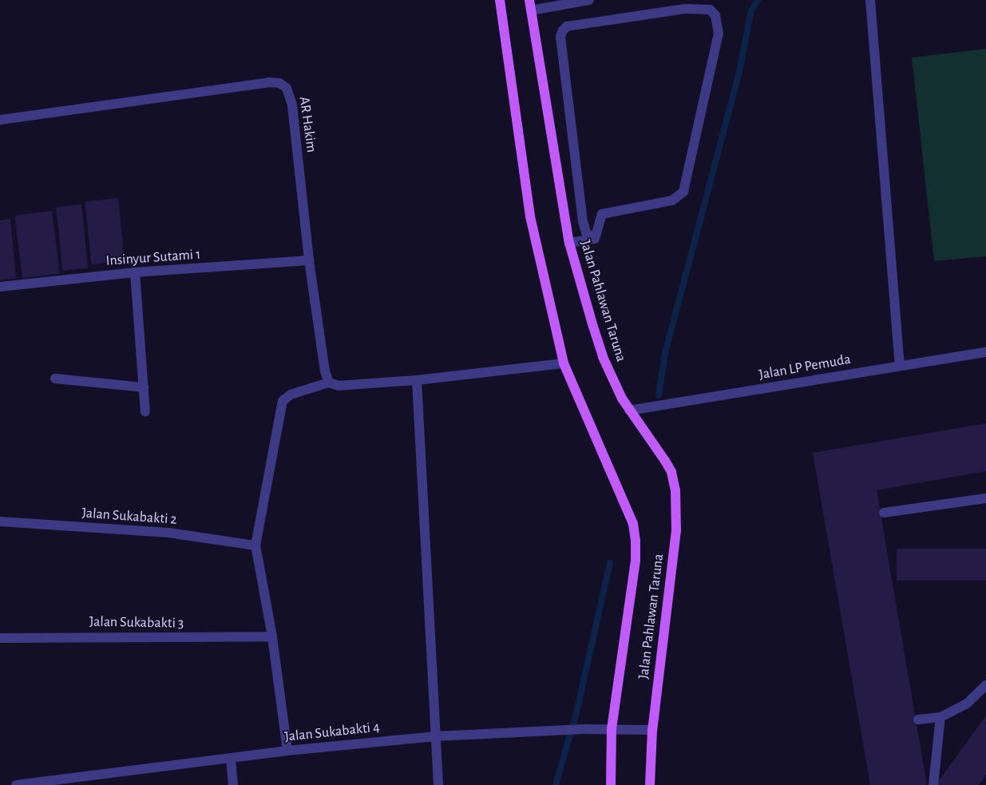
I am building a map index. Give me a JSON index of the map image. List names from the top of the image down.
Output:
{
  "streets": {
    "main road": ["Jalan Pahlawan Taruna"],
    "street": [
      "AR Hakim",
      "Insinyur Sutami 1",
      "Jalan LP Pemuda",
      "Jalan Sukabakti 2",
      "Jalan Sukabakti 3",
      "Jalan Sukabakti 4"
    ]
  },
  "crossings": [
    ["AR Hakim", "Insinyur Sutami 1"],
    ["Jalan Pahlawan Taruna", "Jalan LP Pemuda"],
    ["Jalan Pahlawan Taruna", "Jalan Sukabakti 4"]
  ]
}
